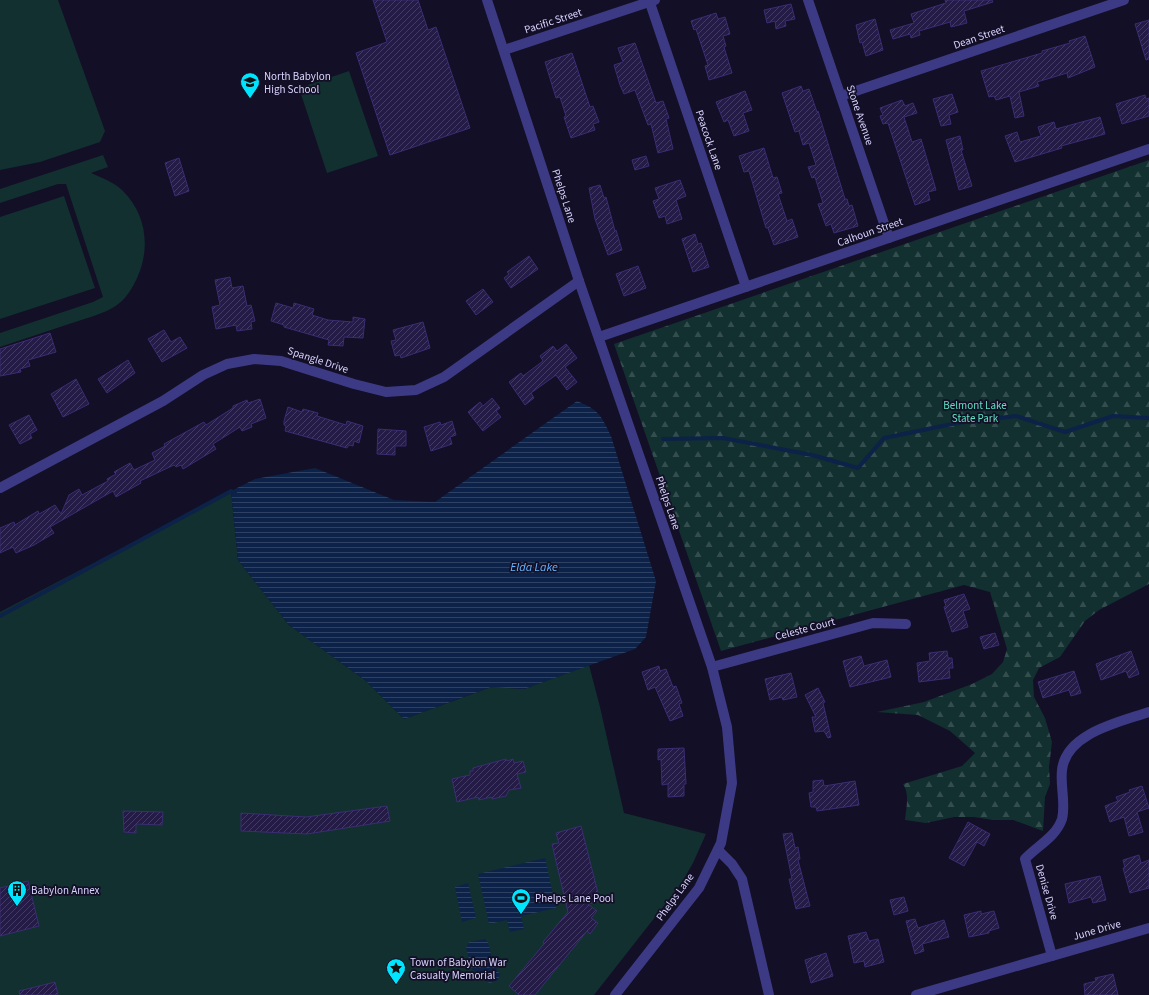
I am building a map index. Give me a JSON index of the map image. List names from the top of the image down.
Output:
{
  "streets": {
    "street": [
      "Pacific Street",
      "Dean Street",
      "Stone Avenue",
      "Peacock Lane",
      "Phelps Lane",
      "Calhoun Street",
      "Spangle Drive",
      "Celeste Court",
      "Denise Drive",
      "June Drive"
    ]
  },
  "crossings": [
    ["Pacific Street", "Peacock Lane"],
    ["Pacific Street", "Phelps Lane"],
    ["Dean Street", "Stone Avenue"],
    ["Stone Avenue", "Calhoun Street"],
    ["Peacock Lane", "Calhoun Street"],
    ["Phelps Lane", "Calhoun Street"],
    ["Phelps Lane", "Spangle Drive"],
    ["Phelps Lane", "Celeste Court"],
    ["Denise Drive", "June Drive"]
  ],
  "water": ["Elda Lake"],
  "parks": ["Belmont Lake State Park"],
  "places": {
    "school or university": ["North Babylon High School"],
    "building": ["Babylon Annex"],
    "sports": ["Phelps Lane Pool"],
    "place": ["Town of Babylon War Casualty Memorial"]
  }
}
